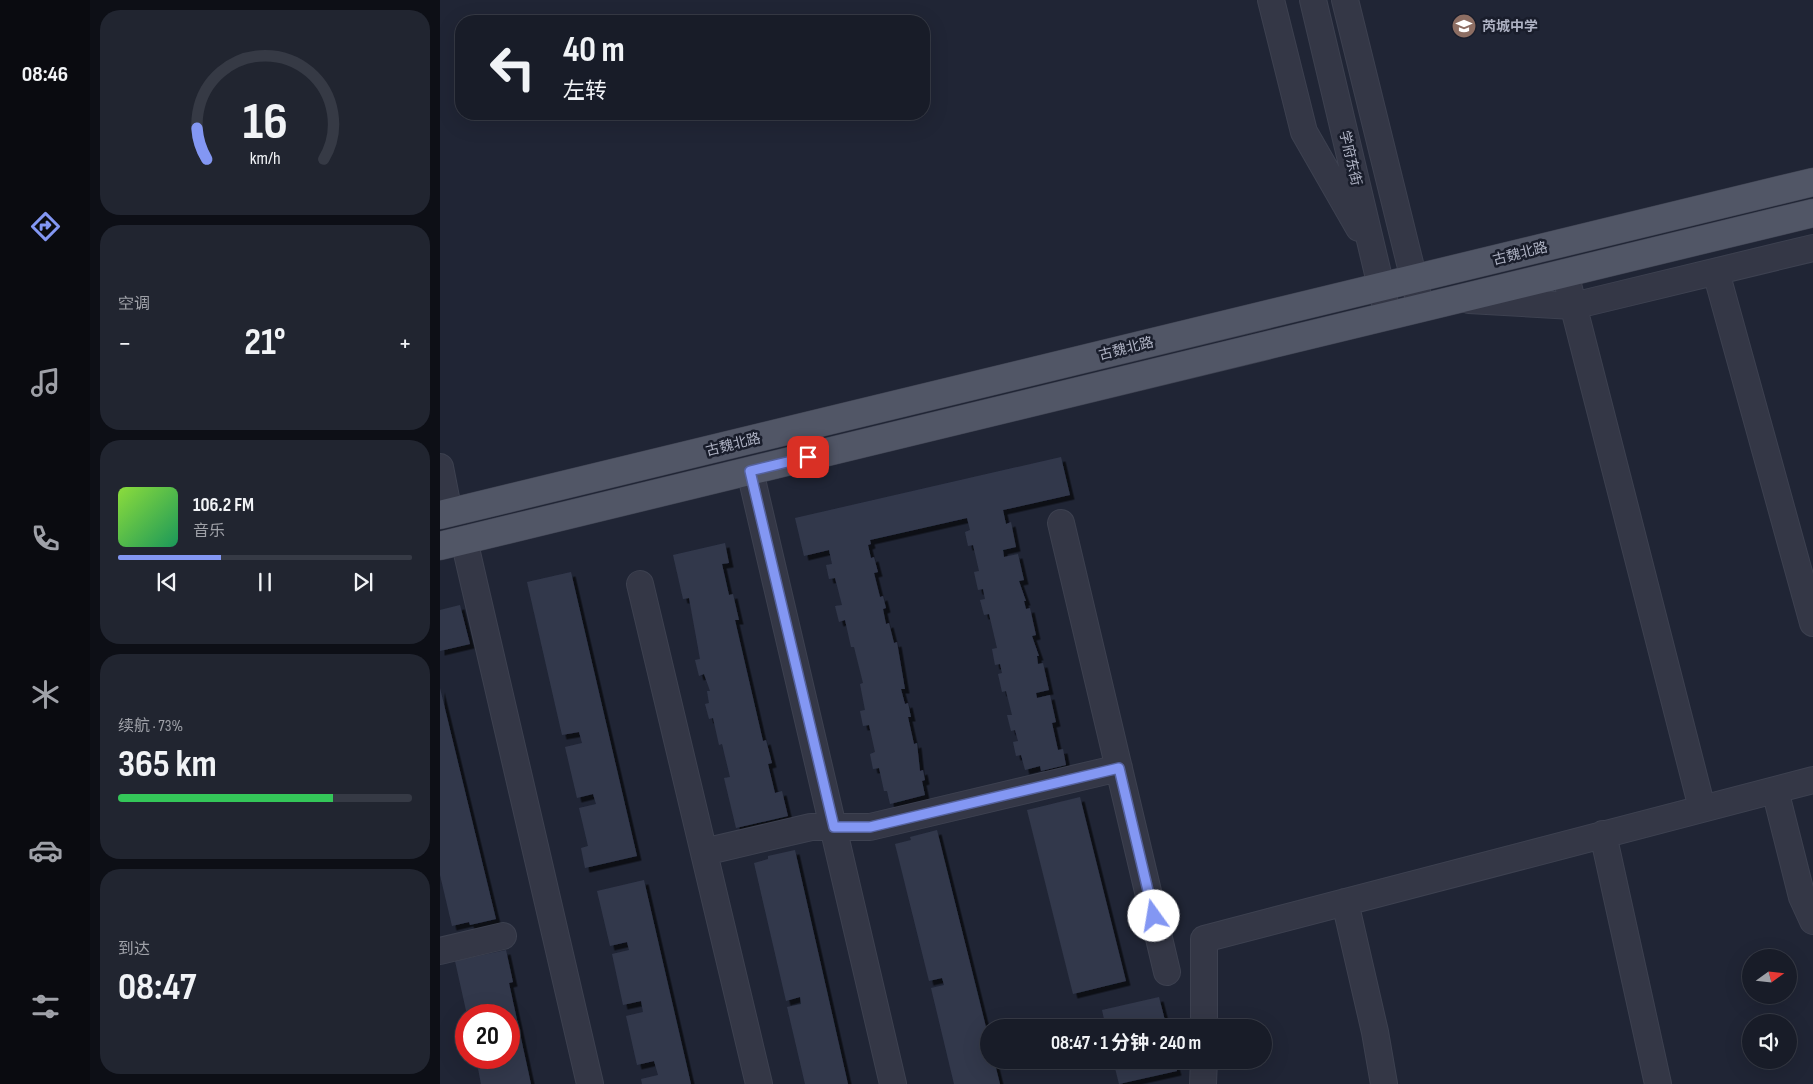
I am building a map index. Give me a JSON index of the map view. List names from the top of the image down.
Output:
{
  "streets": {
    "main road": ["古魏北路"],
    "street": ["学府东街"]
  },
  "crossings": [
    ["学府东街", "古魏北路"]
  ],
  "places": {
    "school or university": ["芮城中学"]
  },
  "north": "right",
  "page": {
    "tabs": "08:46",
    "turn": ["40 m", "左转"],
    "tile": [
      "空调",
      ["续航 · 73%", "365 km"],
      ["到达", "08:47"]
    ],
    "heat": ["−", "21°", "+"],
    "song": ["106.2 FM", "音乐"],
    "limit": "20",
    "trip": "08:47 · 1 分钟 · 240 m",
    "gauge": ["16", "km/h"]
  }
}
